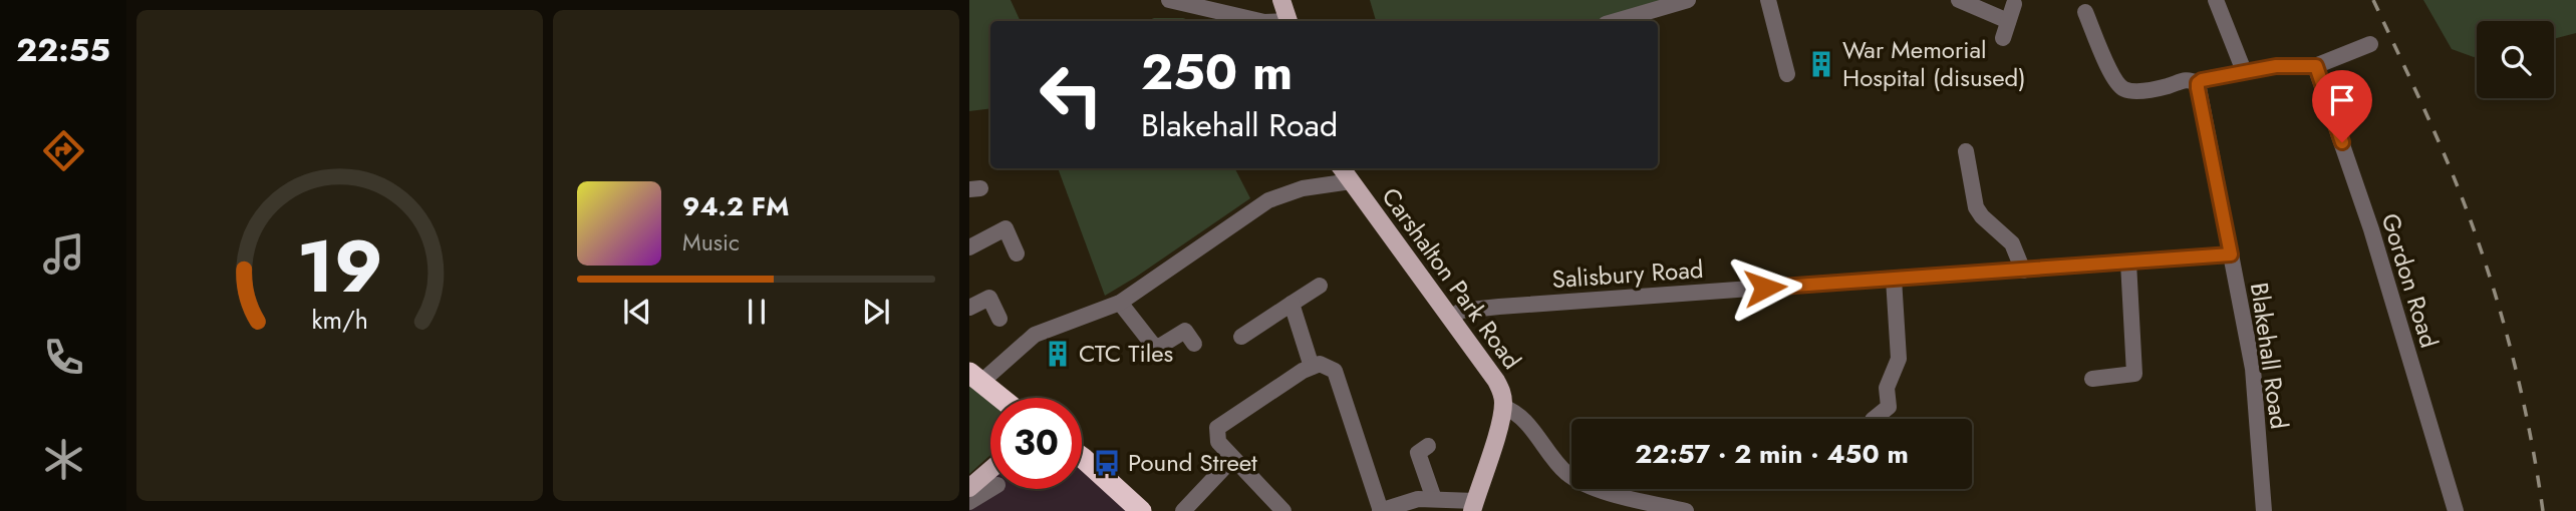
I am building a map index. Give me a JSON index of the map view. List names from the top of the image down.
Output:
{
  "streets": {
    "main road": ["Carshalton Park Road"],
    "street": ["Salisbury Road", "Gordon Road", "Blakehall Road"]
  },
  "crossings": [
    ["Salisbury Road", "Carshalton Park Road"],
    ["Salisbury Road", "Blakehall Road"]
  ],
  "places": {
    "building": ["War Memorial Hospital (disused)", "CTC Tiles"],
    "bus stop": ["Pound Street"]
  },
  "page": {
    "tabs": "22:55",
    "turn": ["250 m", "Blakehall Road"],
    "song": ["94.2 FM", "Music"],
    "limit": "30",
    "trip": "22:57 · 2 min · 450 m",
    "gauge": ["19", "km/h"]
  }
}
